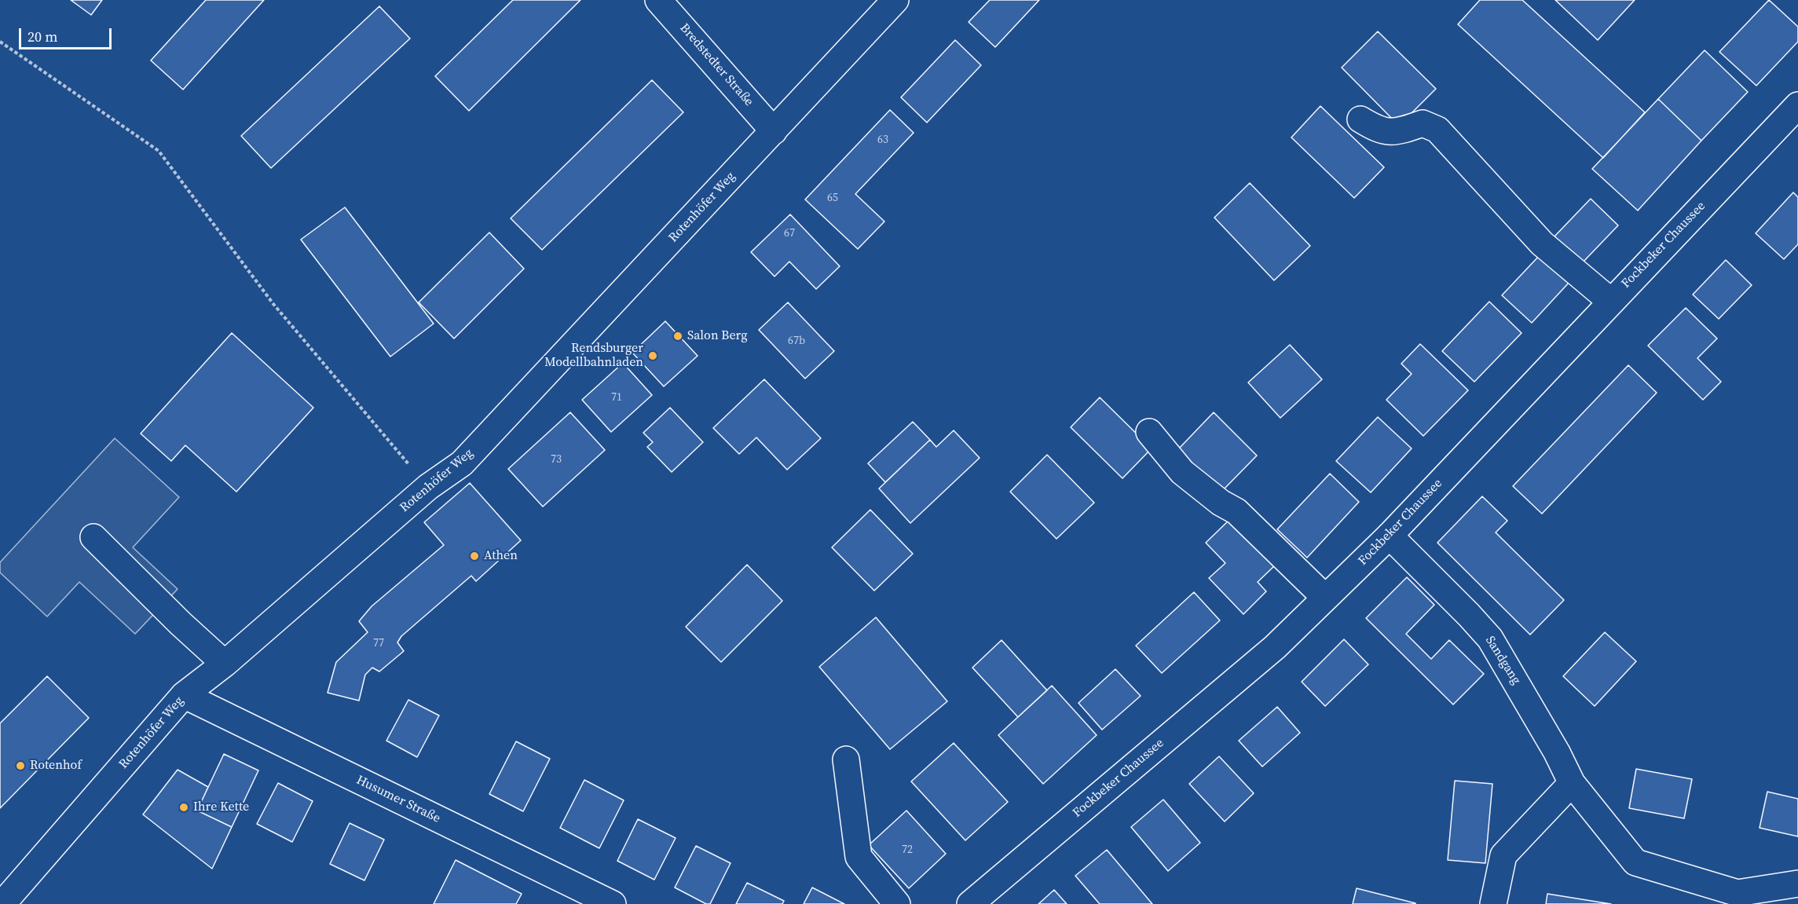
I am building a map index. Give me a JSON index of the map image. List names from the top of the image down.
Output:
{
  "streets": {
    "street": [
      "Bredstedter Straße",
      "Rotenhöfer Weg",
      "Fockbeker Chaussee",
      "Sandgang",
      "Husumer Straße"
    ]
  },
  "crossings": [
    ["Bredstedter Straße", "Rotenhöfer Weg"],
    ["Rotenhöfer Weg", "Husumer Straße"],
    ["Fockbeker Chaussee", "Sandgang"]
  ],
  "places": [
    "Salon Berg",
    "Rendsburger Modellbahnladen",
    "Athen",
    "Rotenhof",
    "Ihre Kette"
  ],
  "house_numbers": [
    "63",
    "65",
    "67",
    "67b",
    "71",
    "73",
    "77",
    "72"
  ],
  "scale_bar": "20 m"
}
